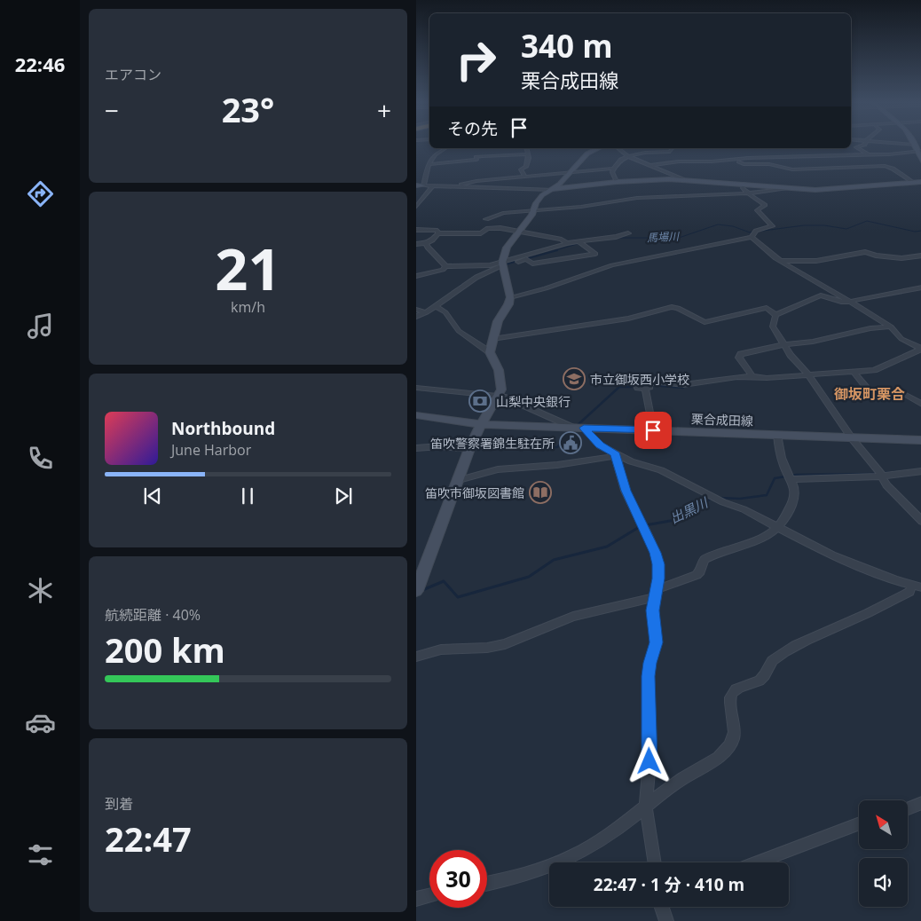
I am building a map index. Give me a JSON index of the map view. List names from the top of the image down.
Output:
{
  "streets": {
    "street": ["栗合成田線"]
  },
  "districts": ["御坂町栗合"],
  "water": ["馬場川", "出黒川"],
  "places": {
    "school or university": ["市立御坂西小学校"],
    "bank": ["山梨中央銀行"],
    "public building": ["笛吹警察署錦生駐在所"],
    "library": ["笛吹市御坂図書館"]
  },
  "north": "top left",
  "page": {
    "tabs": "22:46",
    "tile": [
      "エアコン",
      ["21", "km/h"],
      ["航続距離 · 40%", "200 km"],
      ["到着", "22:47"]
    ],
    "turn": ["340 m", "栗合成田線"],
    "heat": ["−", "23°", "+"],
    "then": "その先",
    "song": ["Northbound", "June Harbor"],
    "limit": "30",
    "trip": "22:47 · 1 分 · 410 m"
  }
}
